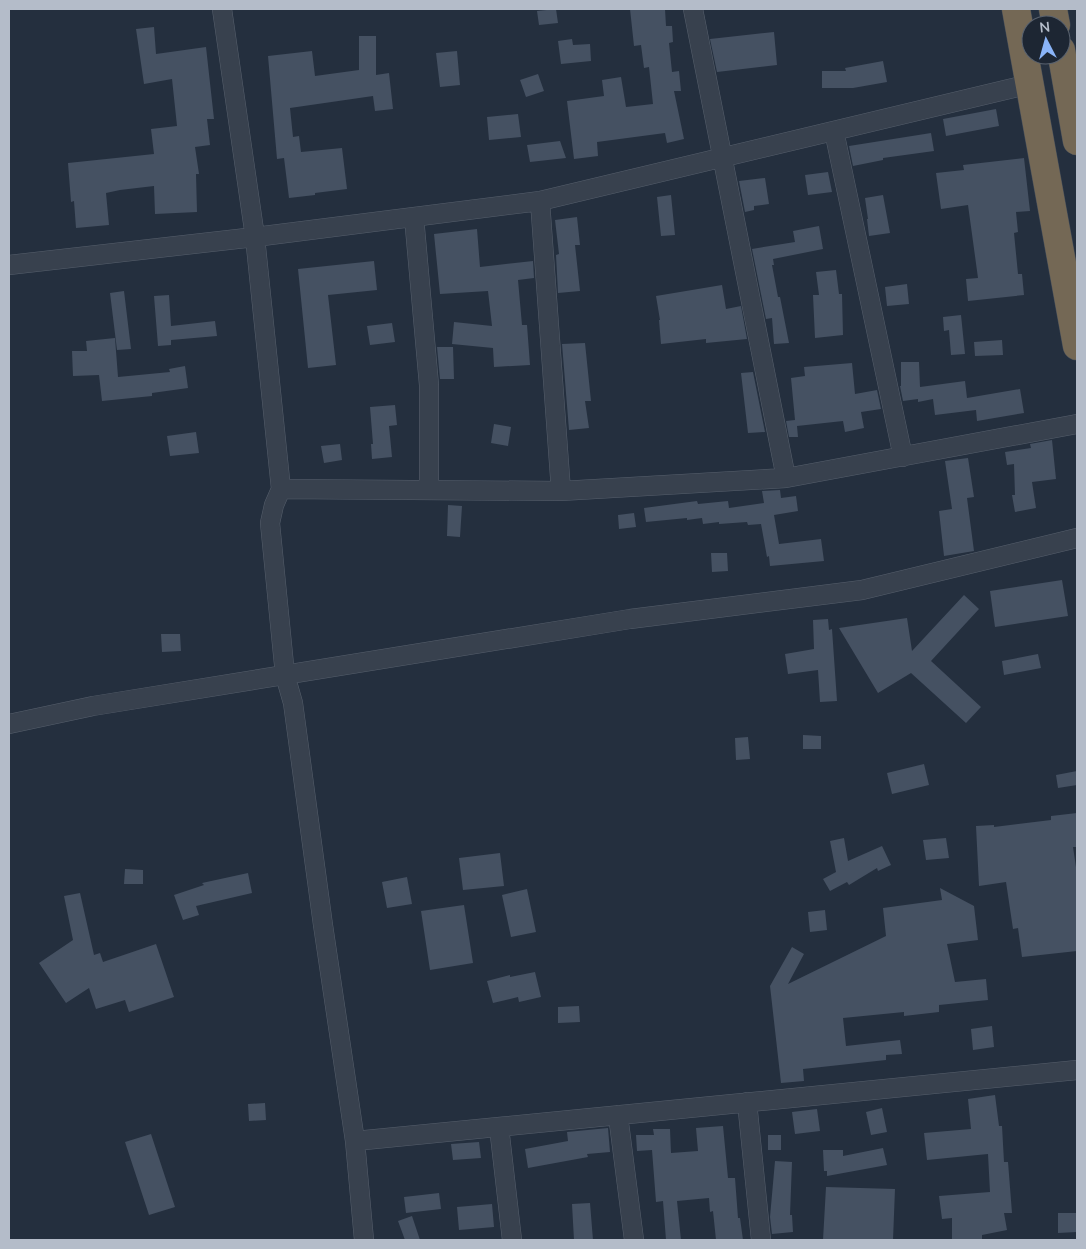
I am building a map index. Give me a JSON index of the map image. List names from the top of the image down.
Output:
{
  "north": "top"
}
